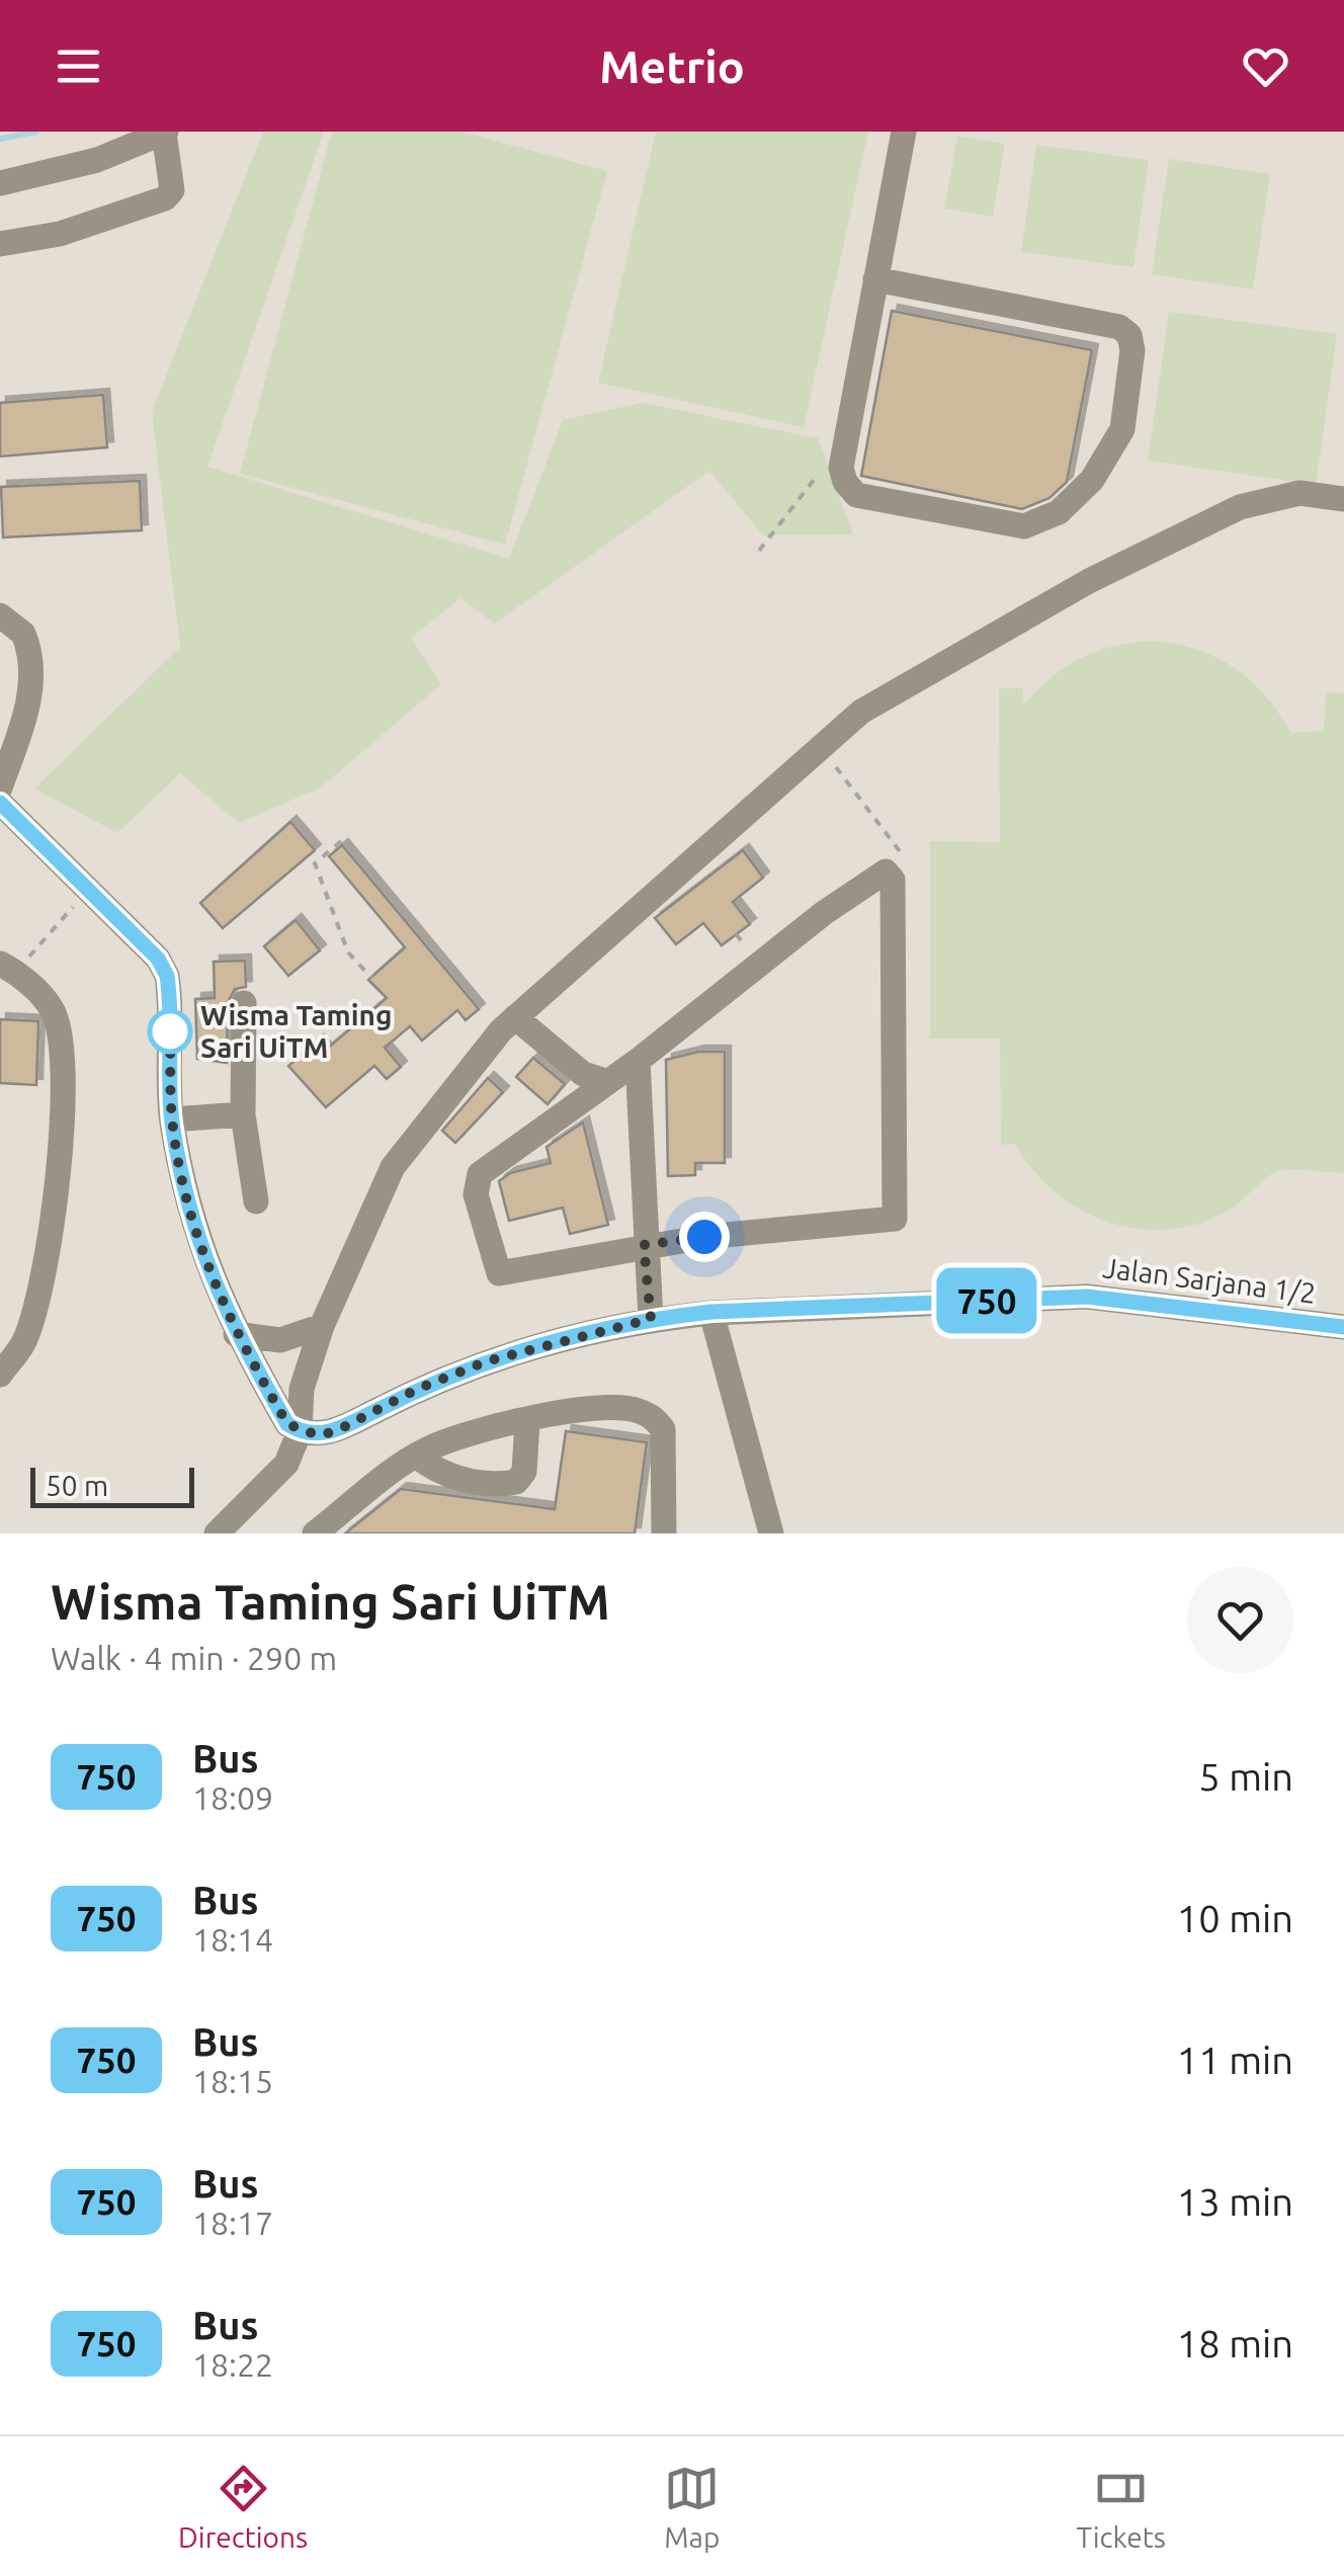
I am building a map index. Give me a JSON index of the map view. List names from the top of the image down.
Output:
{
  "streets": {
    "street": ["Jalan Sarjana 1/2"]
  },
  "places": ["Wisma Taming Sari UiTM"],
  "lines": ["bus line 750"],
  "scale_bar": "50 m",
  "page": {
    "header": "Metrio",
    "on_map": "750",
    "scale": "50 m",
    "heading": ["Wisma Taming Sari UiTM", "Walk · 4 min · 290 m"],
    "list": [
      {
        "mark": "750",
        "name": "Bus",
        "note": "18:09",
        "value": "5 min"
      },
      {
        "mark": "750",
        "name": "Bus",
        "note": "18:14",
        "value": "10 min"
      },
      {
        "mark": "750",
        "name": "Bus",
        "note": "18:15",
        "value": "11 min"
      },
      {
        "mark": "750",
        "name": "Bus",
        "note": "18:17",
        "value": "13 min"
      },
      {
        "mark": "750",
        "name": "Bus",
        "note": "18:22",
        "value": "18 min"
      }
    ],
    "tabs": ["Directions", "Map", "Tickets"]
  }
}
